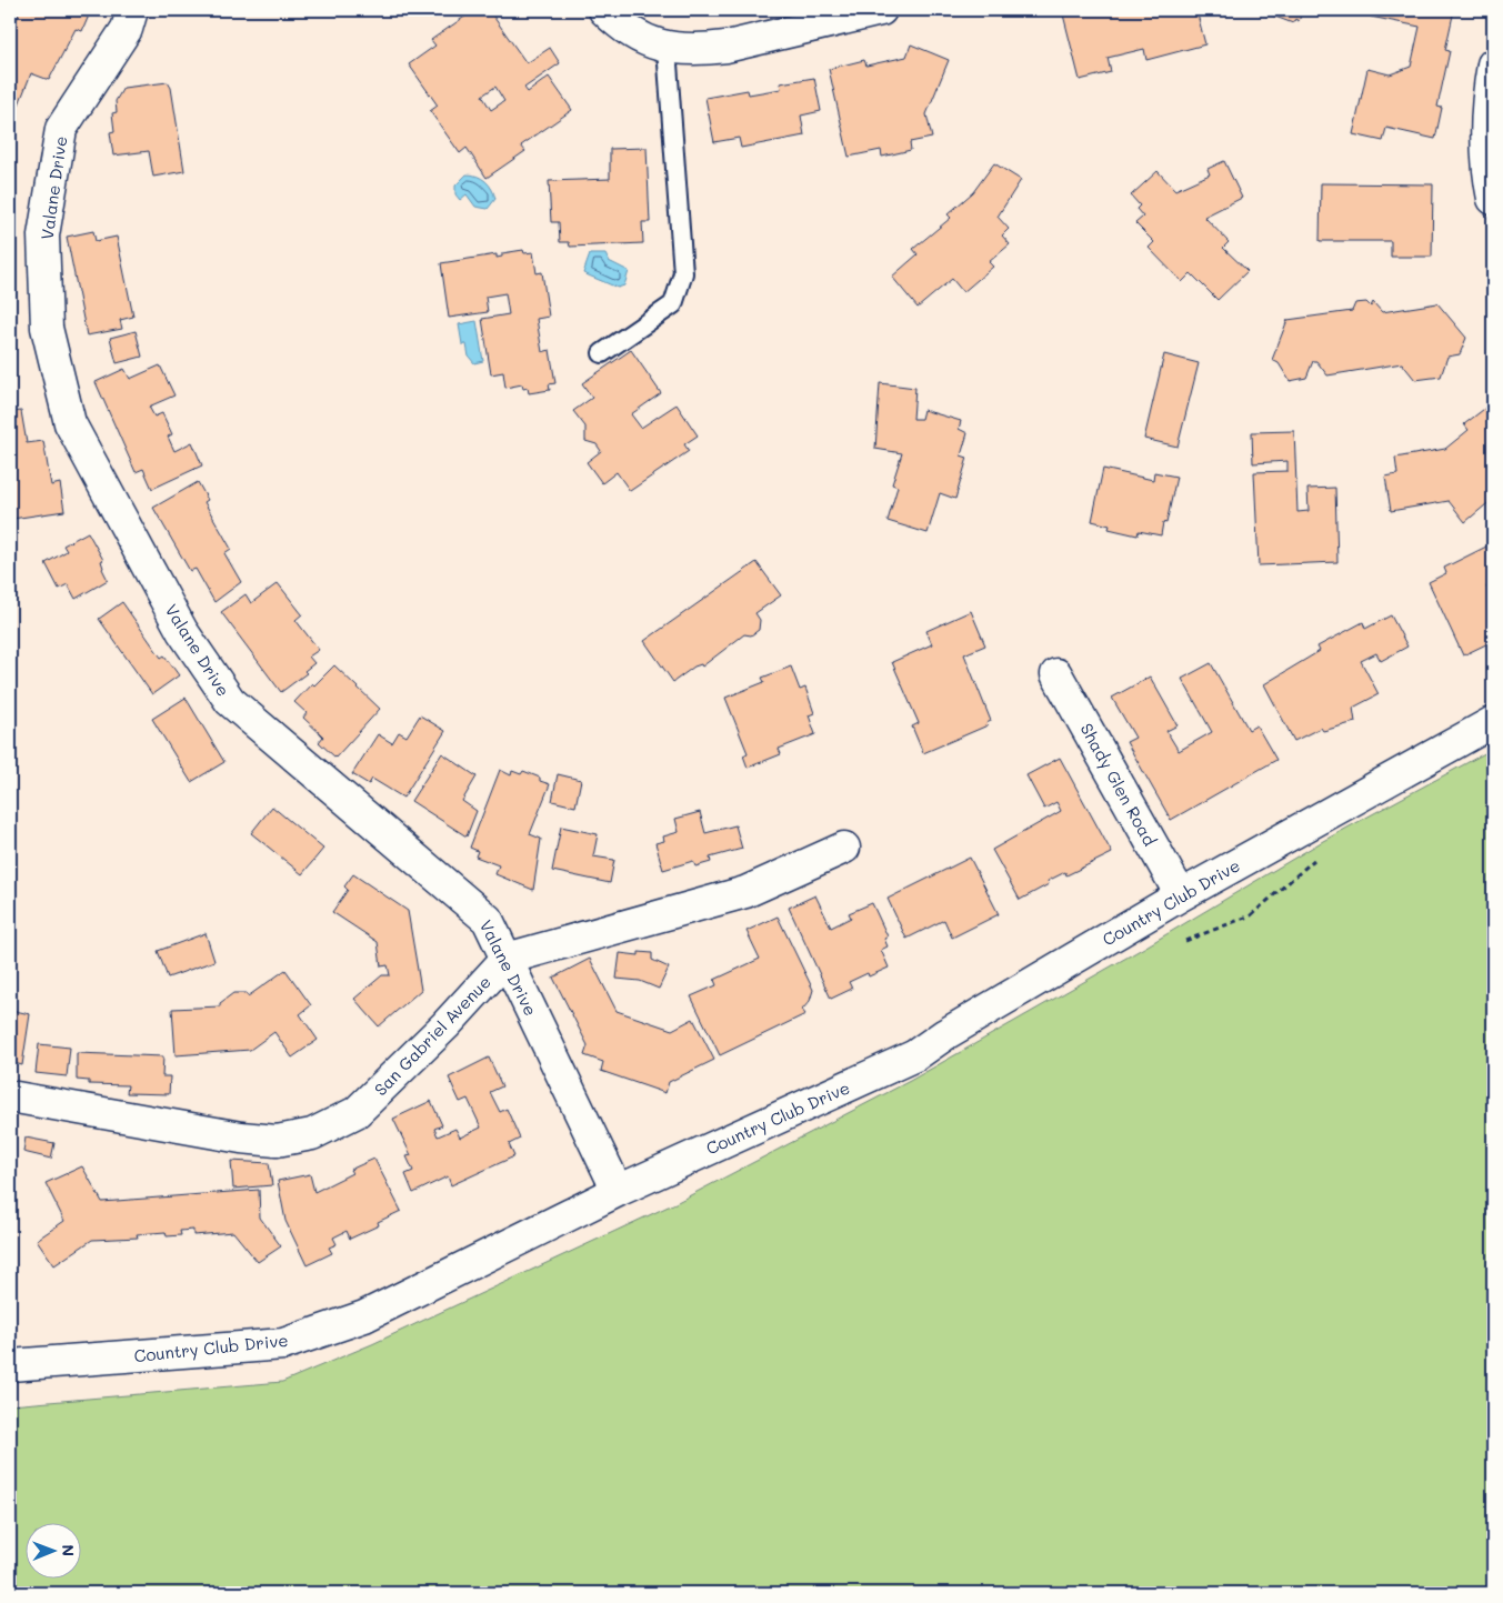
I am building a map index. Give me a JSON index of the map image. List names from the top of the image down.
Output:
{
  "streets": {
    "street": [
      "Valane Drive",
      "Shady Glen Road",
      "Country Club Drive",
      "San Gabriel Avenue"
    ]
  },
  "crossings": [
    ["Valane Drive", "Country Club Drive"],
    ["Valane Drive", "San Gabriel Avenue"],
    ["Shady Glen Road", "Country Club Drive"]
  ],
  "north": "right"
}
